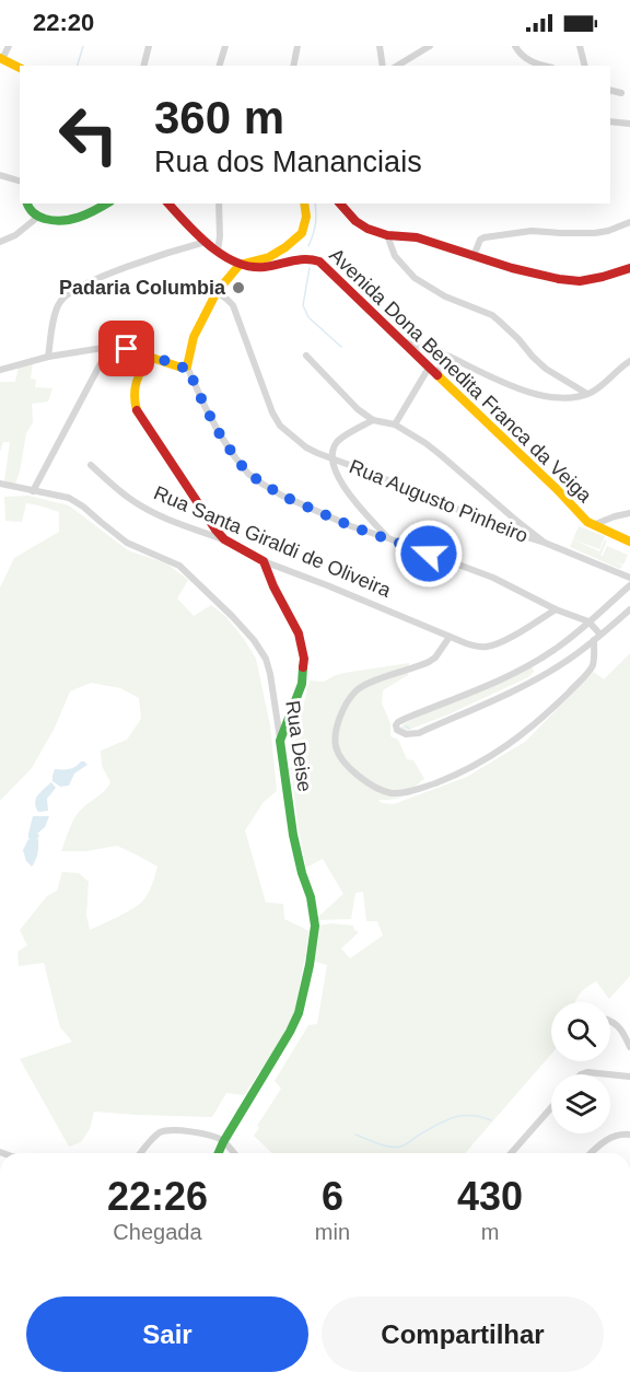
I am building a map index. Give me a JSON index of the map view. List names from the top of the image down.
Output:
{
  "streets": {
    "street": [
      "Avenida Dona Benedita Franca da Veiga",
      "Rua Augusto Pinheiro",
      "Rua Santa Giraldi de Oliveira",
      "Rua Deise"
    ]
  },
  "places": ["Padaria Columbia"],
  "page": {
    "status": "22:20",
    "turn": ["360 m", "Rua dos Mananciais"],
    "eta": [
      "22:26",
      "Chegada",
      "6",
      "min",
      "430",
      "m"
    ],
    "buttons": ["Sair", "Compartilhar"]
  }
}
